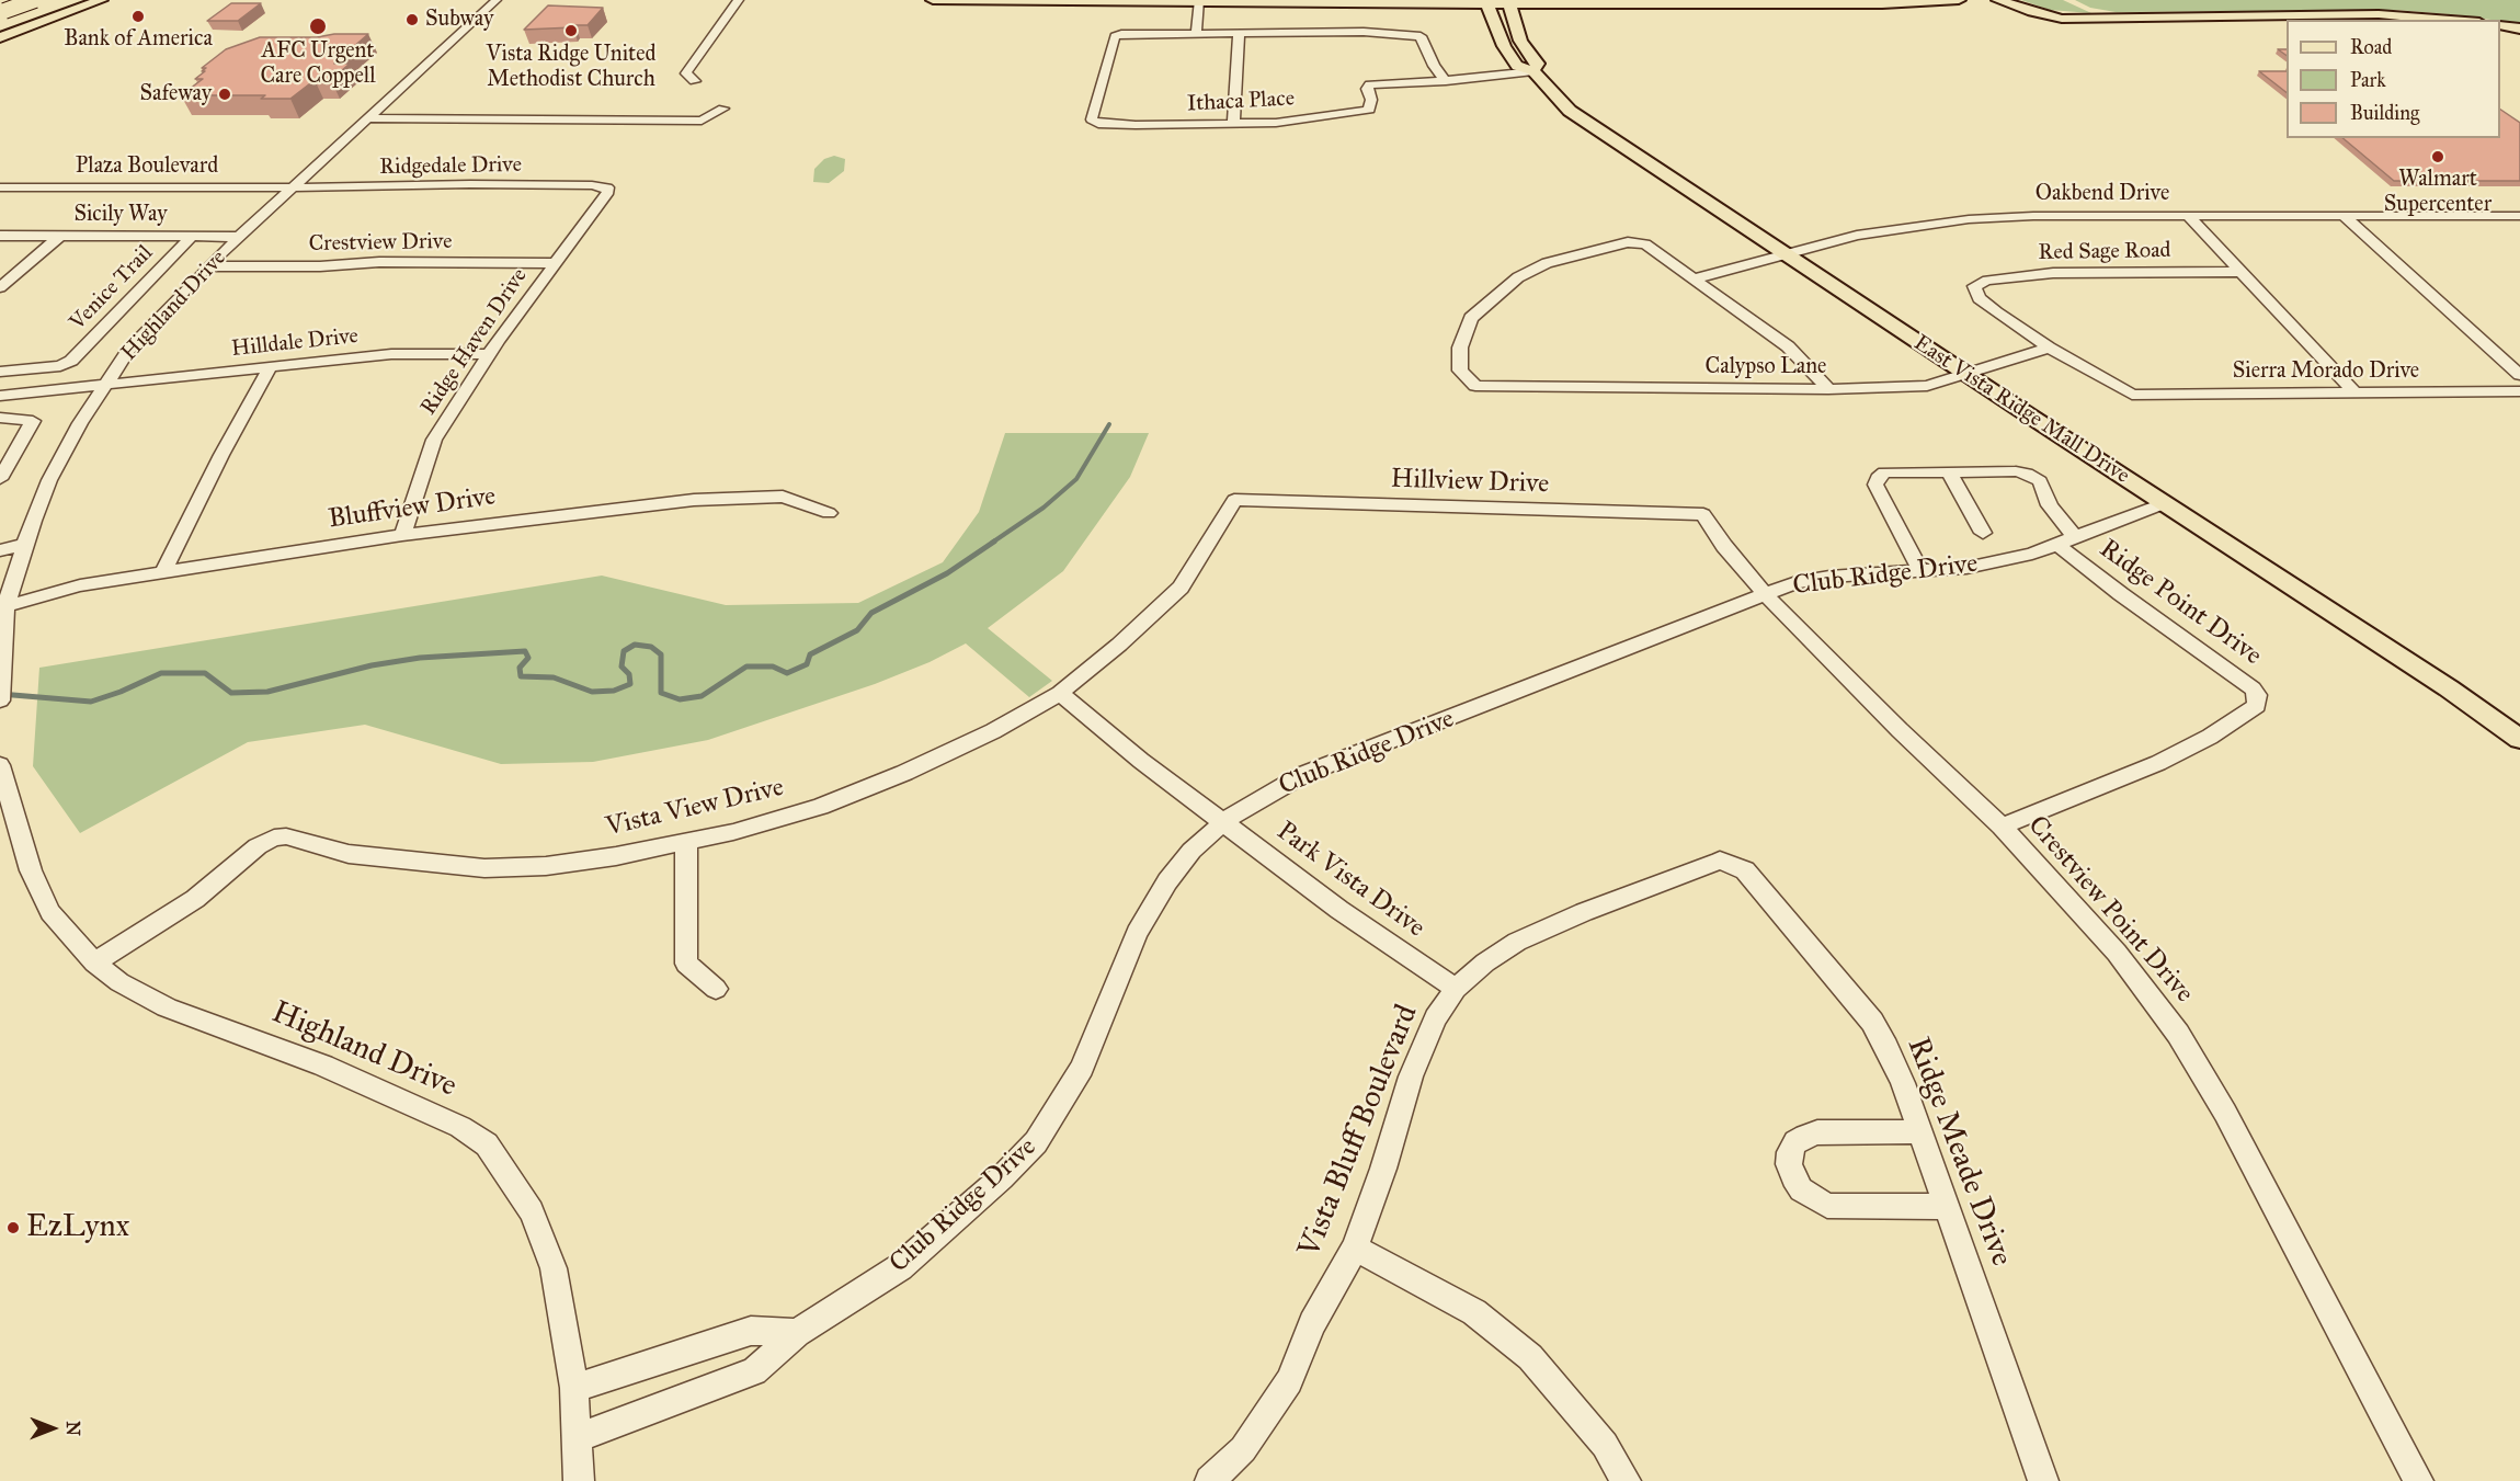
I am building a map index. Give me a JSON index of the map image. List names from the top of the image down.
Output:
{
  "streets": {
    "main road": ["East Vista Ridge Mall Drive"],
    "street": [
      "Ithaca Place",
      "Plaza Boulevard",
      "Ridgedale Drive",
      "Oakbend Drive",
      "Sicily Way",
      "Crestview Drive",
      "Red Sage Road",
      "Venice Trail",
      "Highland Drive",
      "Ridge Haven Drive",
      "Hilldale Drive",
      "Calypso Lane",
      "Sierra Morado Drive",
      "Hillview Drive",
      "Bluffview Drive",
      "Club Ridge Drive",
      "Ridge Point Drive",
      "Vista View Drive",
      "Park Vista Drive",
      "Crestview Point Drive",
      "Vista Bluff Boulevard",
      "Ridge Meade Drive"
    ]
  },
  "crossings": [
    ["Ithaca Place", "East Vista Ridge Mall Drive"],
    ["Plaza Boulevard", "Ridgedale Drive"],
    ["Plaza Boulevard", "Highland Drive"],
    ["Ridgedale Drive", "Highland Drive"],
    ["Ridgedale Drive", "Ridge Haven Drive"],
    ["Oakbend Drive", "Calypso Lane"],
    ["Oakbend Drive", "East Vista Ridge Mall Drive"],
    ["Sicily Way", "Venice Trail"],
    ["Sicily Way", "Highland Drive"],
    ["Crestview Drive", "Highland Drive"],
    ["Crestview Drive", "Ridge Haven Drive"],
    ["Red Sage Road", "Calypso Lane"],
    ["Red Sage Road", "Sierra Morado Drive"],
    ["Highland Drive", "Hilldale Drive"],
    ["Highland Drive", "Bluffview Drive"],
    ["Highland Drive", "Club Ridge Drive"],
    ["Highland Drive", "Vista View Drive"],
    ["Ridge Haven Drive", "Hilldale Drive"],
    ["Ridge Haven Drive", "Bluffview Drive"],
    ["Calypso Lane", "Sierra Morado Drive"],
    ["Calypso Lane", "East Vista Ridge Mall Drive"],
    ["East Vista Ridge Mall Drive", "Club Ridge Drive"],
    ["Hillview Drive", "Vista View Drive"],
    ["Hillview Drive", "Crestview Point Drive"],
    ["Club Ridge Drive", "Ridge Point Drive"],
    ["Club Ridge Drive", "Park Vista Drive"],
    ["Club Ridge Drive", "Crestview Point Drive"],
    ["Ridge Point Drive", "Crestview Point Drive"],
    ["Vista View Drive", "Park Vista Drive"],
    ["Park Vista Drive", "Vista Bluff Boulevard"],
    ["Vista Bluff Boulevard", "Ridge Meade Drive"]
  ],
  "places": [
    "Bank of America",
    "Subway",
    "AFC Urgent Care Coppell",
    "Vista Ridge United Methodist Church",
    "Safeway",
    "Walmart Supercenter",
    "EzLynx"
  ],
  "legend": ["Road", "Park", "Building"],
  "north": "right"
}
